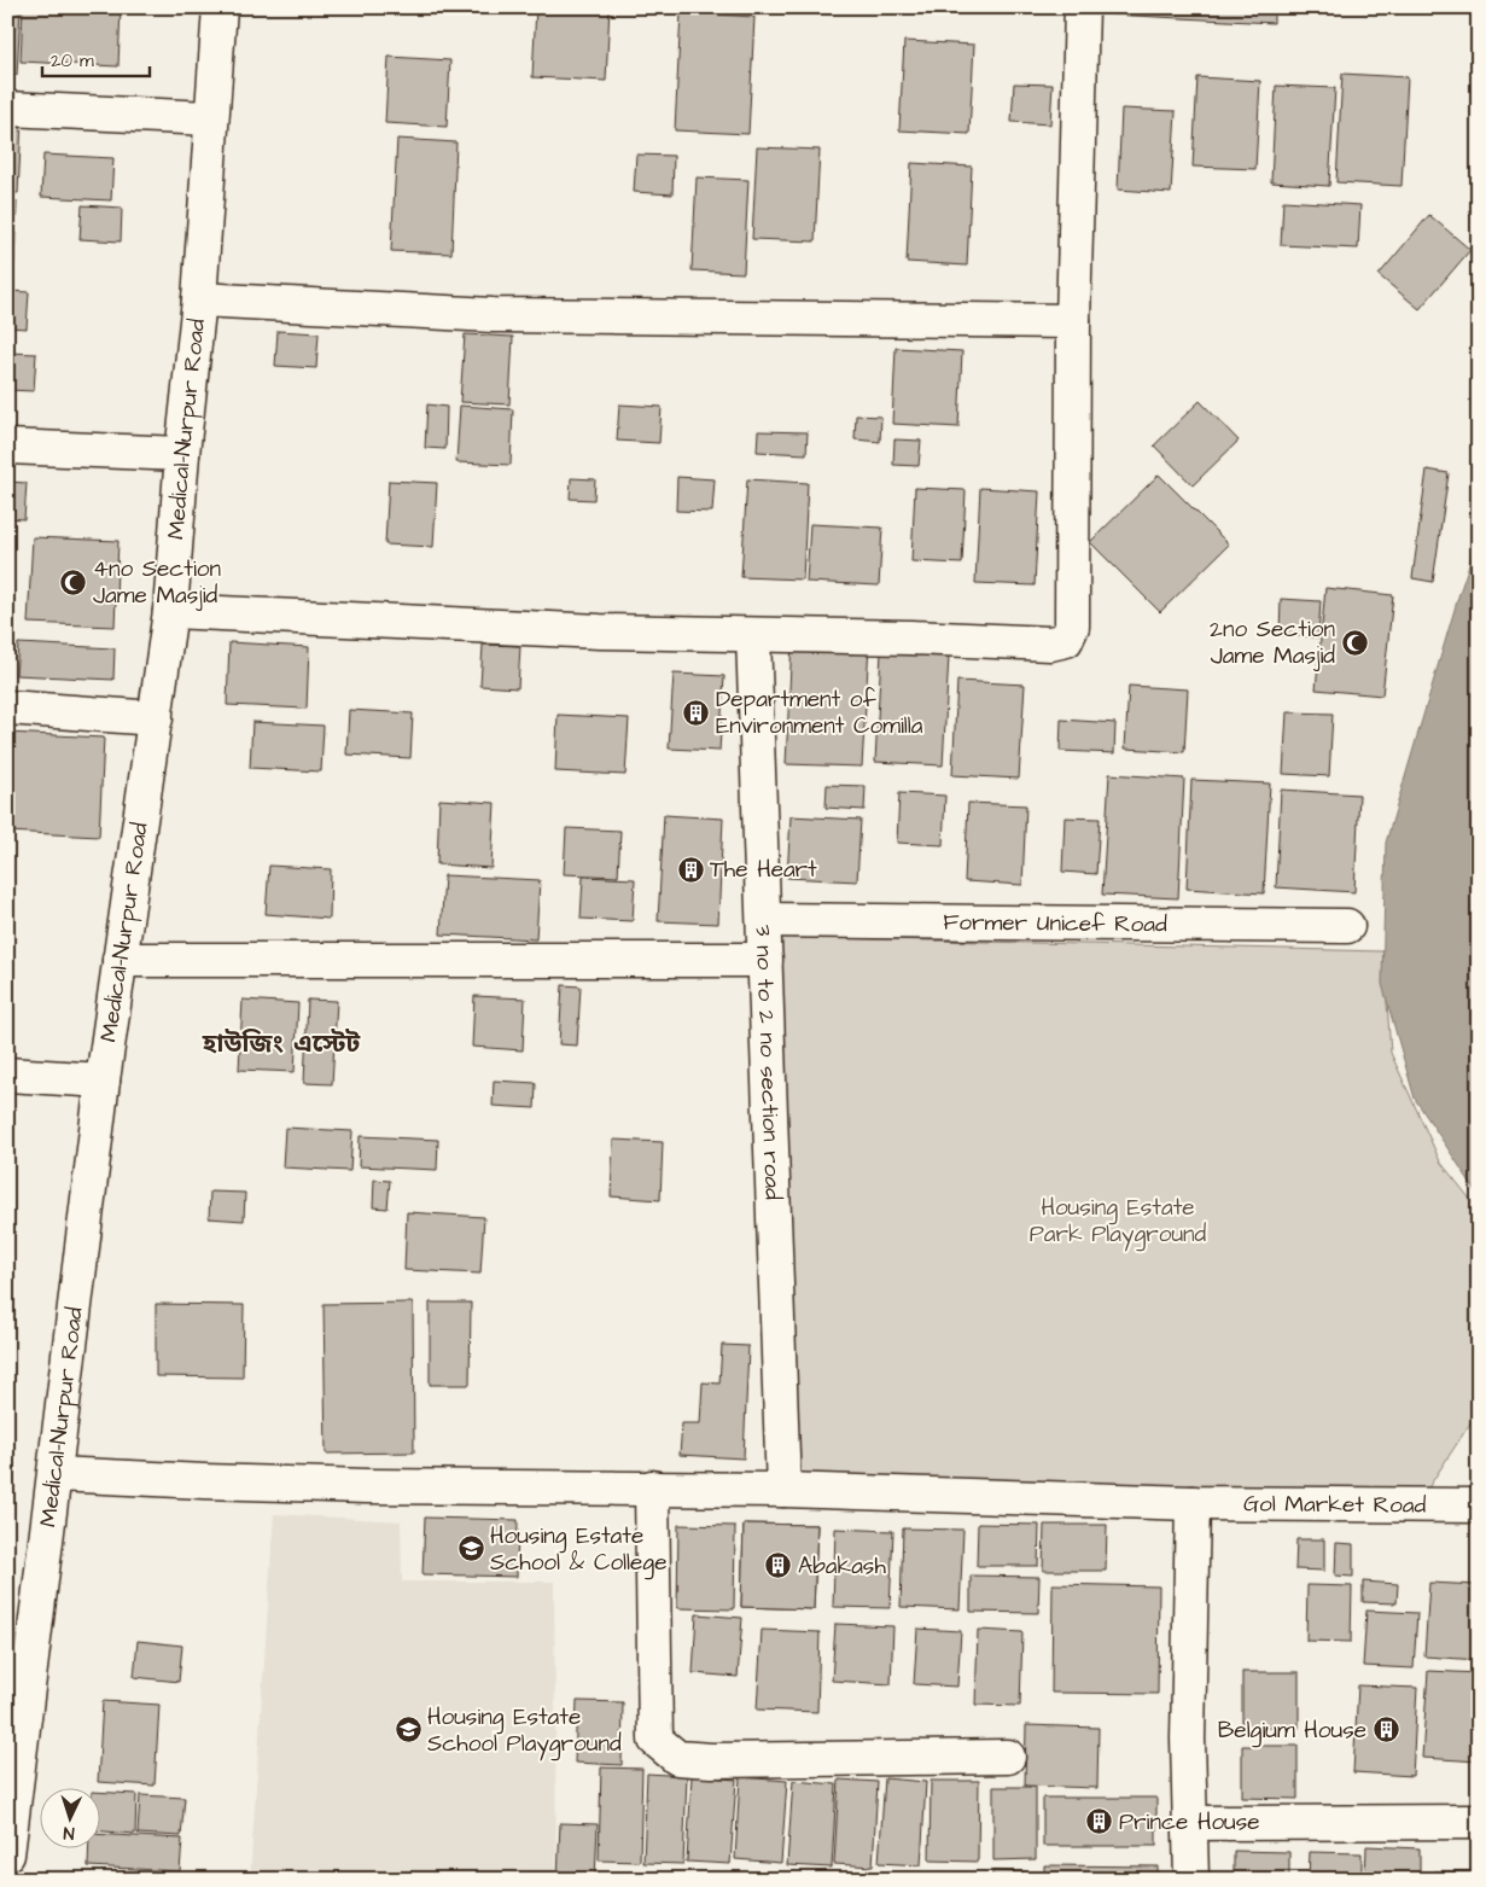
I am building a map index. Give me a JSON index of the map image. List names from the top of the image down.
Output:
{
  "streets": {
    "street": [
      "Medical-Nurpur Road",
      "Former Unicef Road",
      "3 no to 2 no section road",
      "Gol Market Road"
    ]
  },
  "crossings": [
    ["Medical-Nurpur Road", "Gol Market Road"],
    ["Former Unicef Road", "3 no to 2 no section road"],
    ["3 no to 2 no section road", "Gol Market Road"]
  ],
  "districts": ["হাউজিং এস্টেট"],
  "parks": ["Housing Estate Park Playground"],
  "places": {
    "mosque": ["4no Section Jame Masjid", "2no Section Jame Masjid"],
    "building": [
      "Department of Environment Comilla",
      "The Heart",
      "Abakash",
      "Belgium House",
      "Prince House"
    ],
    "school or university": ["Housing Estate School & College", "Housing Estate School Playground"]
  },
  "scale_bar": "20 m",
  "north": "bottom"
}
